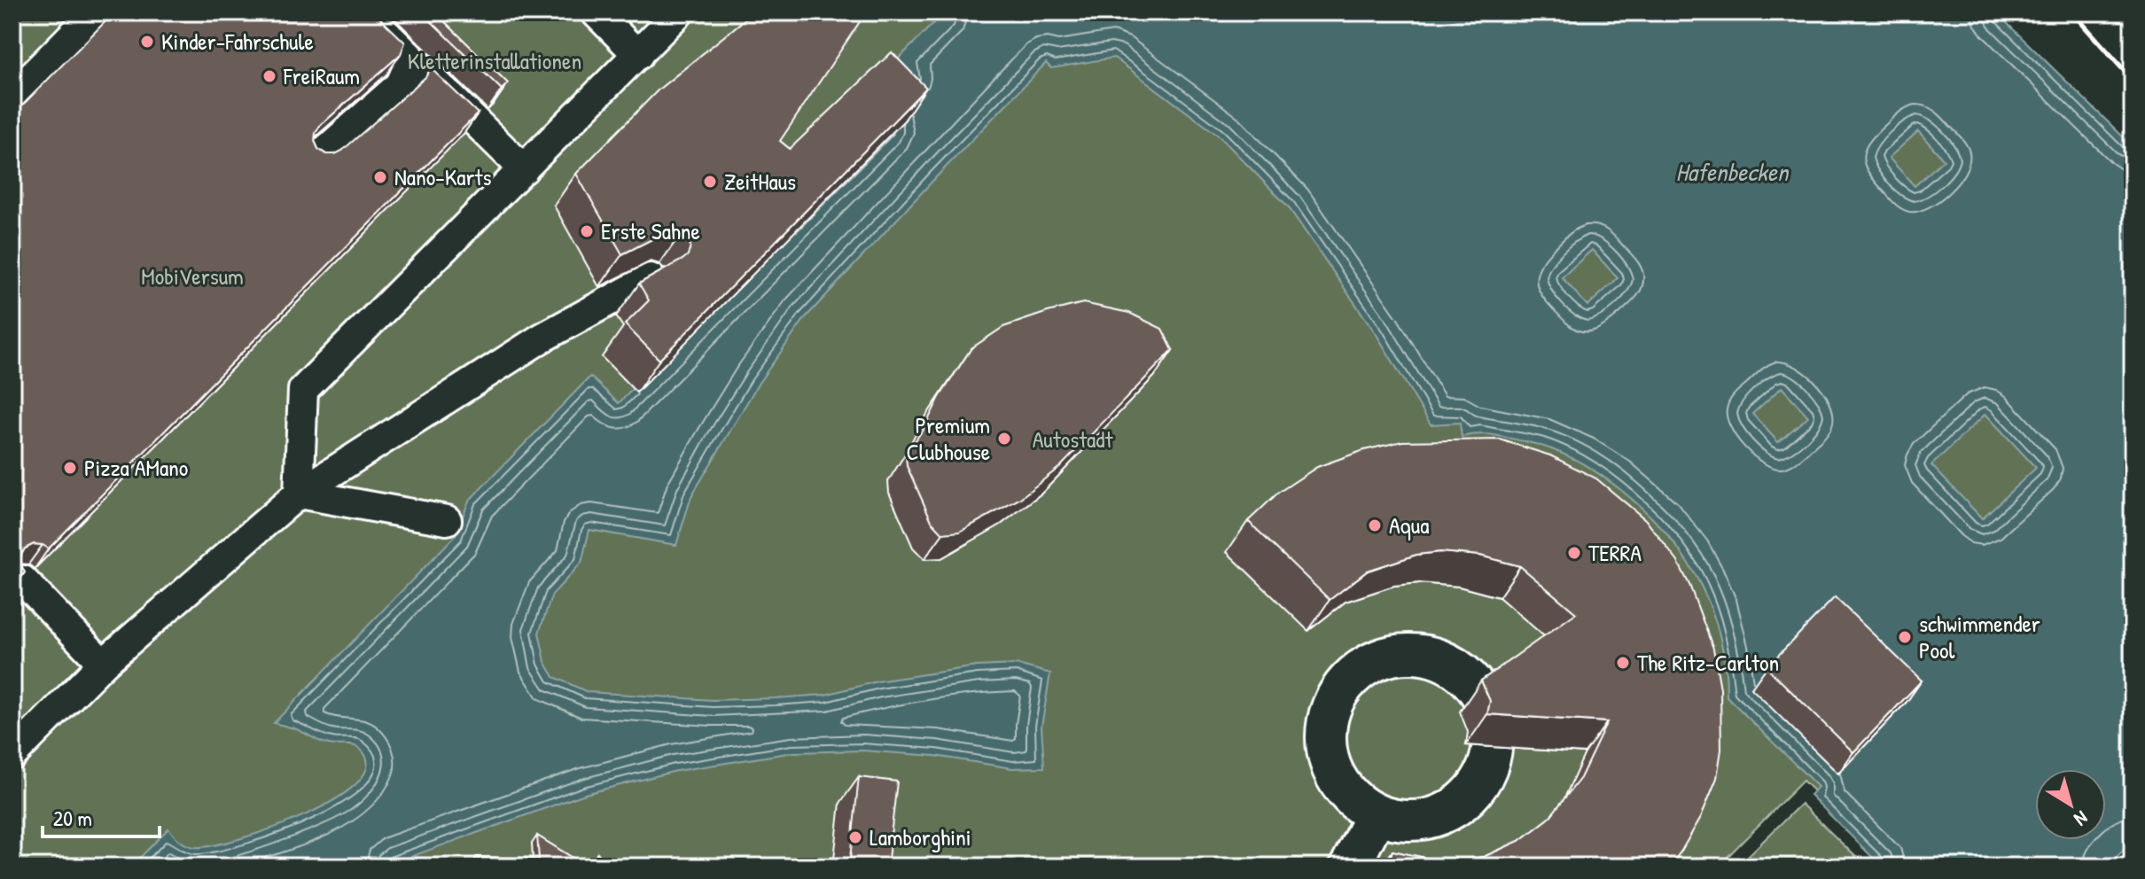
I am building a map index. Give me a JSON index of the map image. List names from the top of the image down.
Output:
{
  "water": ["Hafenbecken"],
  "parks": ["Kletterinstallationen", "MobiVersum", "Autostadt"],
  "places": [
    "Kinder-Fahrschule",
    "FreiRaum",
    "Nano-Karts",
    "ZeitHaus",
    "Erste Sahne",
    "Premium Clubhouse",
    "Pizza AMano",
    "Aqua",
    "TERRA",
    "schwimmender Pool",
    "The Ritz-Carlton",
    "Lamborghini"
  ],
  "scale_bar": "20 m",
  "north": "bottom right"
}
